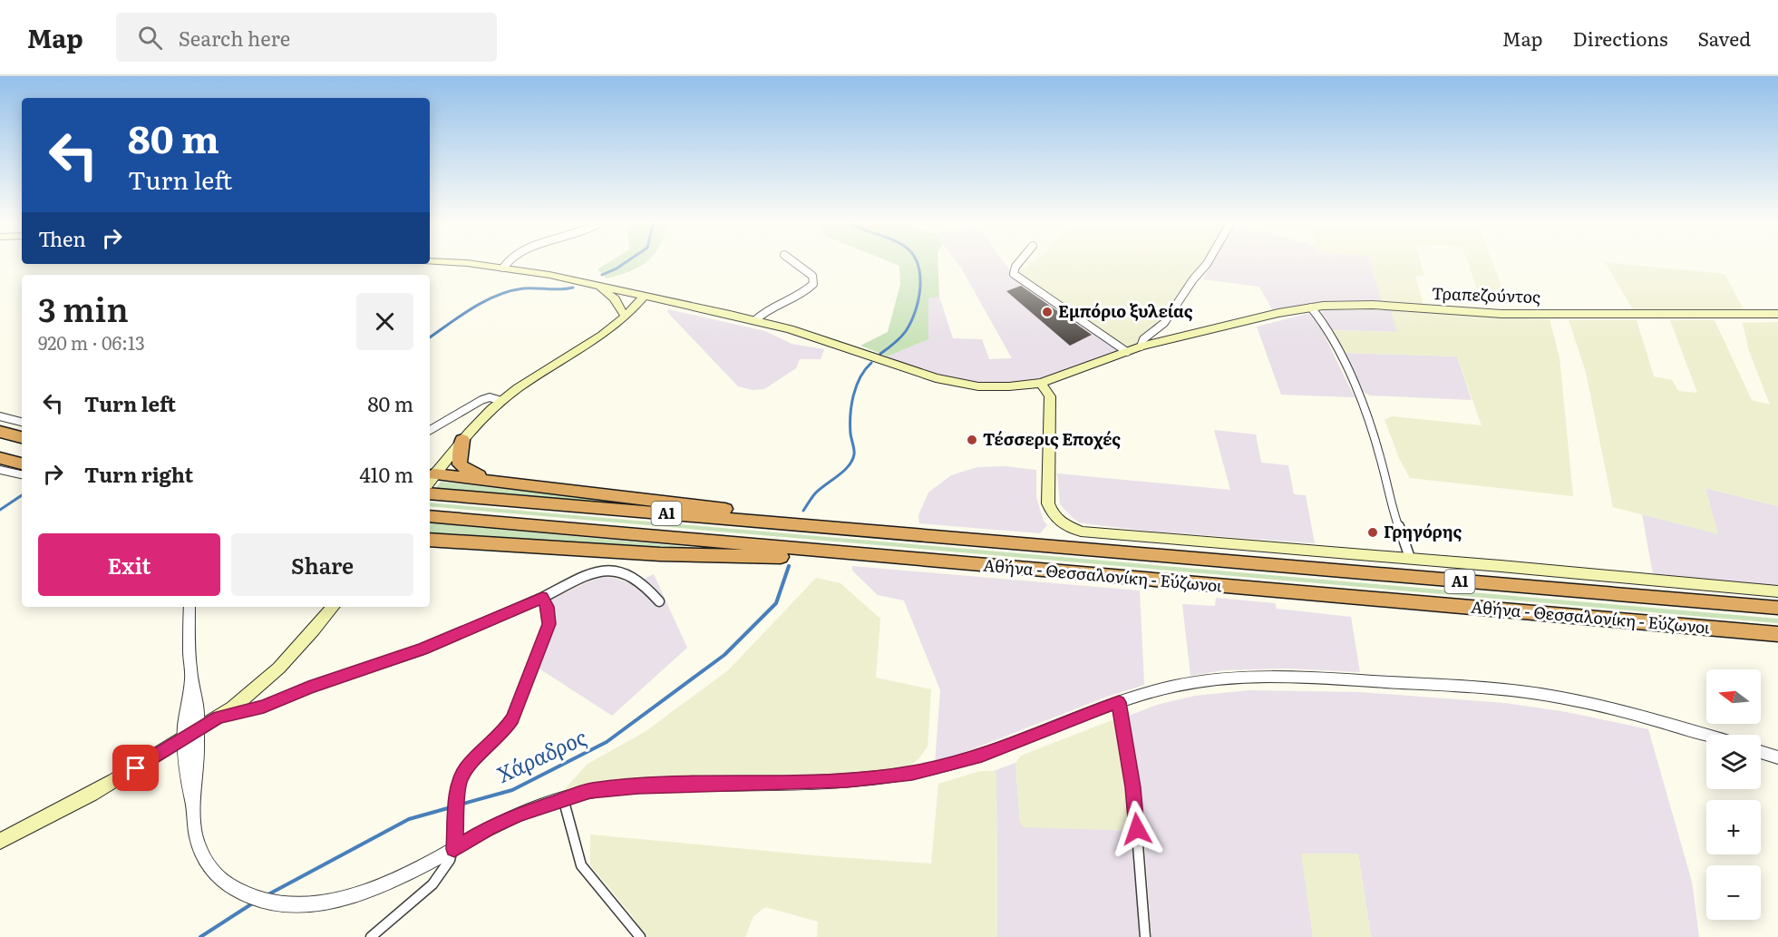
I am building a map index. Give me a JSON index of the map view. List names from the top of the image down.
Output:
{
  "streets": {
    "highway": ["Α1", "Αθήνα - Θεσσαλονίκη - Εύζωνοι"],
    "main road": ["Τραπεζούντος"]
  },
  "water": ["Χάραδρος"],
  "places": ["Εμπόριο ξυλείας", "Τέσσερις Εποχές", "Γρηγόρης"],
  "north": "left",
  "page": {
    "header": "Map",
    "search": "Search here",
    "nav": ["Map", "Directions", "Saved"],
    "turn": ["80 m", "Turn left"],
    "then": "Then",
    "heading": ["3 min", "920 m · 06:13"],
    "list": [
      {
        "name": "Turn left",
        "value": "80 m"
      },
      {
        "name": "Turn right",
        "value": "410 m"
      }
    ],
    "buttons": ["Exit", "Share"],
    "map_buttons": ["+", "−"]
  }
}
